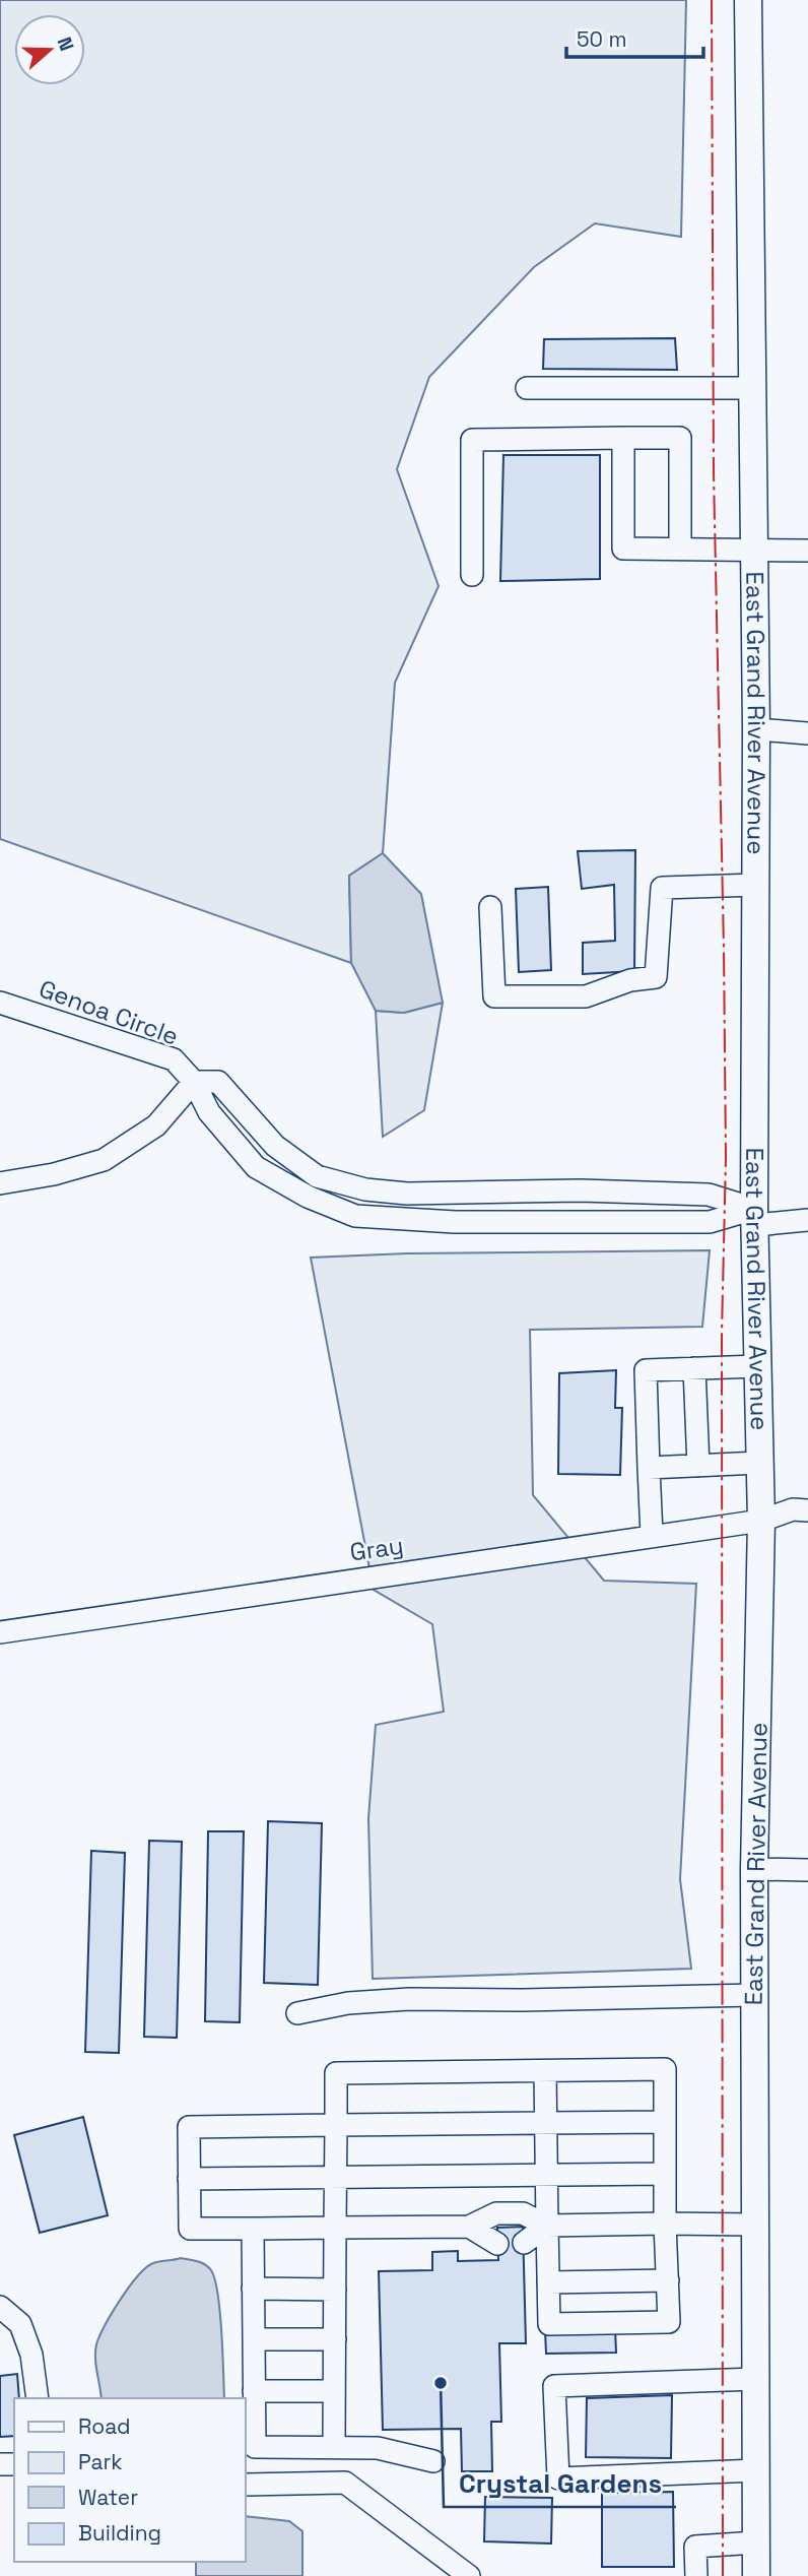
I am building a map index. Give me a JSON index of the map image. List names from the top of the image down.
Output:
{
  "streets": {
    "main road": ["East Grand River Avenue"],
    "street": ["Genoa Circle", "Gray"]
  },
  "crossings": [
    ["East Grand River Avenue", "Genoa Circle"],
    ["East Grand River Avenue", "Gray"]
  ],
  "places": ["Crystal Gardens"],
  "legend": [
    "Road",
    "Park",
    "Water",
    "Building"
  ],
  "scale_bar": "50 m",
  "north": "right"
}
